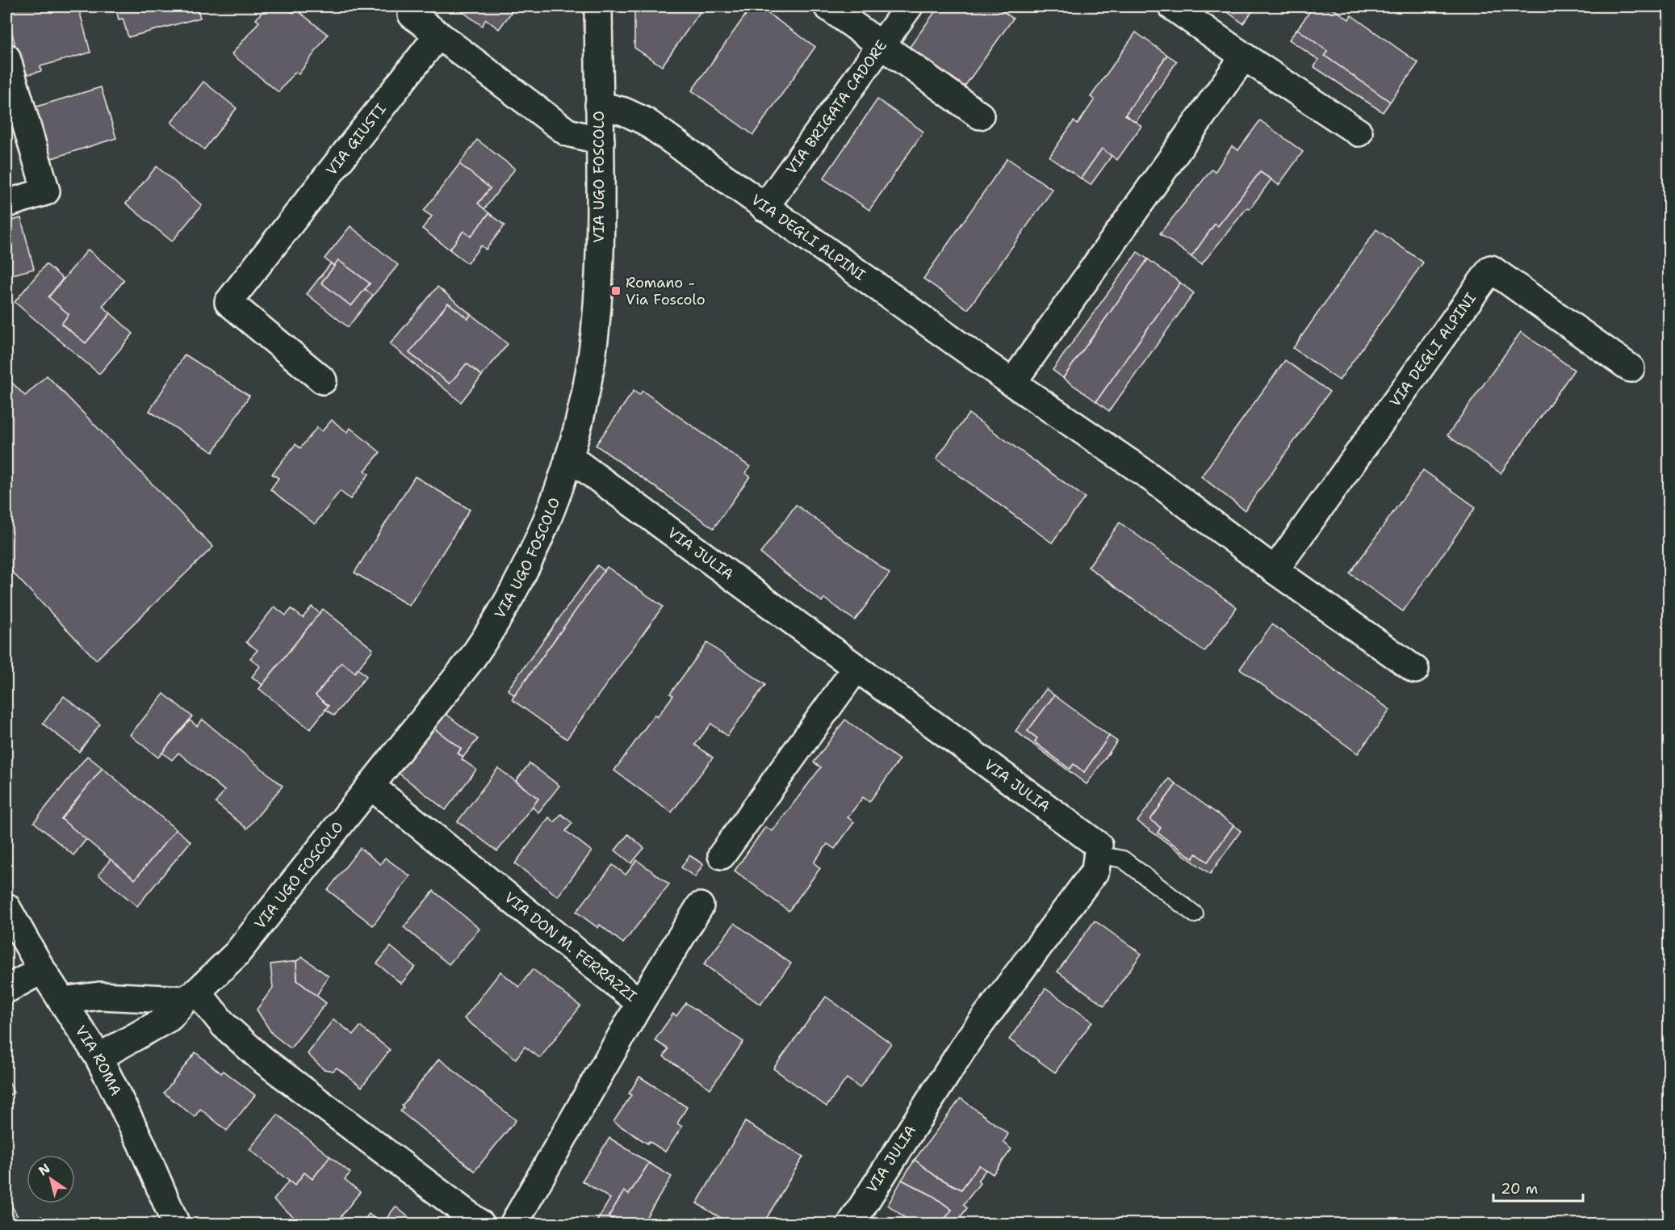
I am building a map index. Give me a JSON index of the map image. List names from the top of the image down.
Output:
{
  "streets": {
    "street": [
      "VIA BRIGATA CADORE",
      "VIA GIUSTI",
      "VIA UGO FOSCOLO",
      "VIA DEGLI ALPINI",
      "VIA JULIA",
      "VIA DON M. FERRAZZI",
      "VIA ROMA"
    ]
  },
  "crossings": [
    ["VIA BRIGATA CADORE", "VIA DEGLI ALPINI"],
    ["VIA UGO FOSCOLO", "VIA DEGLI ALPINI"],
    ["VIA UGO FOSCOLO", "VIA JULIA"],
    ["VIA UGO FOSCOLO", "VIA DON M. FERRAZZI"],
    ["VIA UGO FOSCOLO", "VIA ROMA"]
  ],
  "places": {
    "transit": ["Romano - Via Foscolo"]
  },
  "scale_bar": "20 m",
  "north": "top left"
}
